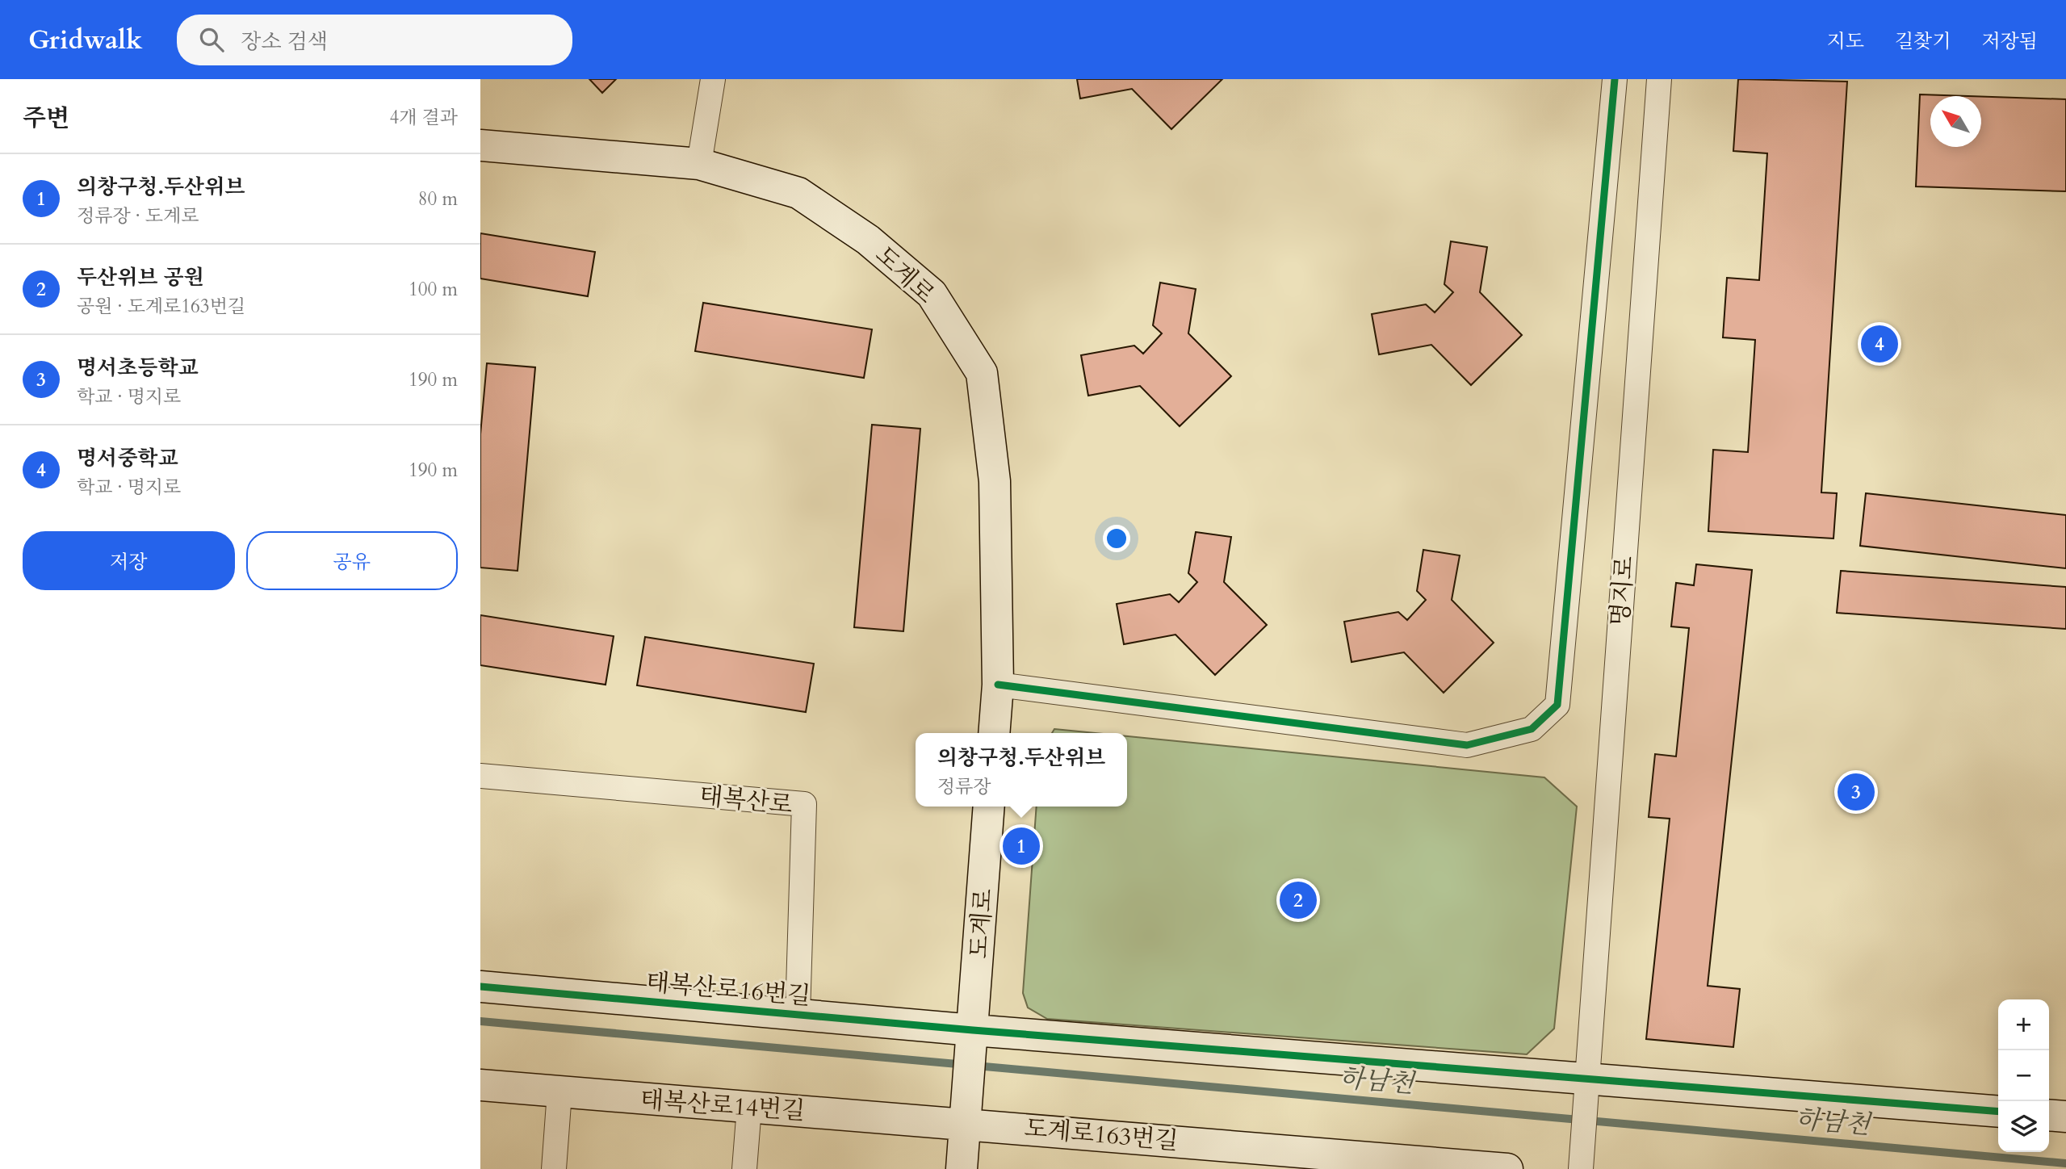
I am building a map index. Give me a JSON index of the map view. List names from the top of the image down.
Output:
{
  "streets": {
    "street": [
      "도계로",
      "명지로",
      "태복산로",
      "태복산로16번길",
      "태복산로14번길",
      "도계로163번길"
    ]
  },
  "crossings": [
    ["도계로", "태복산로16번길"],
    ["도계로", "태복산로14번길"],
    ["도계로", "도계로163번길"],
    ["명지로", "태복산로16번길"],
    ["태복산로", "태복산로16번길"],
    ["태복산로14번길", "도계로163번길"]
  ],
  "water": ["하남천"],
  "north": "top left",
  "page": {
    "header": "Gridwalk",
    "search": "장소 검색",
    "nav": ["지도", "길찾기", "저장됨"],
    "heading": ["주변", "4개 결과"],
    "list": [
      {
        "mark": "1",
        "name": "의창구청.두산위브",
        "note": "정류장 · 도계로",
        "value": "80 m"
      },
      {
        "mark": "2",
        "name": "두산위브 공원",
        "note": "공원 · 도계로163번길",
        "value": "100 m"
      },
      {
        "mark": "3",
        "name": "명서초등학교",
        "note": "학교 · 명지로",
        "value": "190 m"
      },
      {
        "mark": "4",
        "name": "명서중학교",
        "note": "학교 · 명지로",
        "value": "190 m"
      }
    ],
    "pins": [
      "4",
      "3",
      "1",
      "2"
    ],
    "buttons": ["저장", "공유"],
    "popup": ["의창구청.두산위브", "정류장"],
    "map_buttons": ["+", "−"]
  }
}
